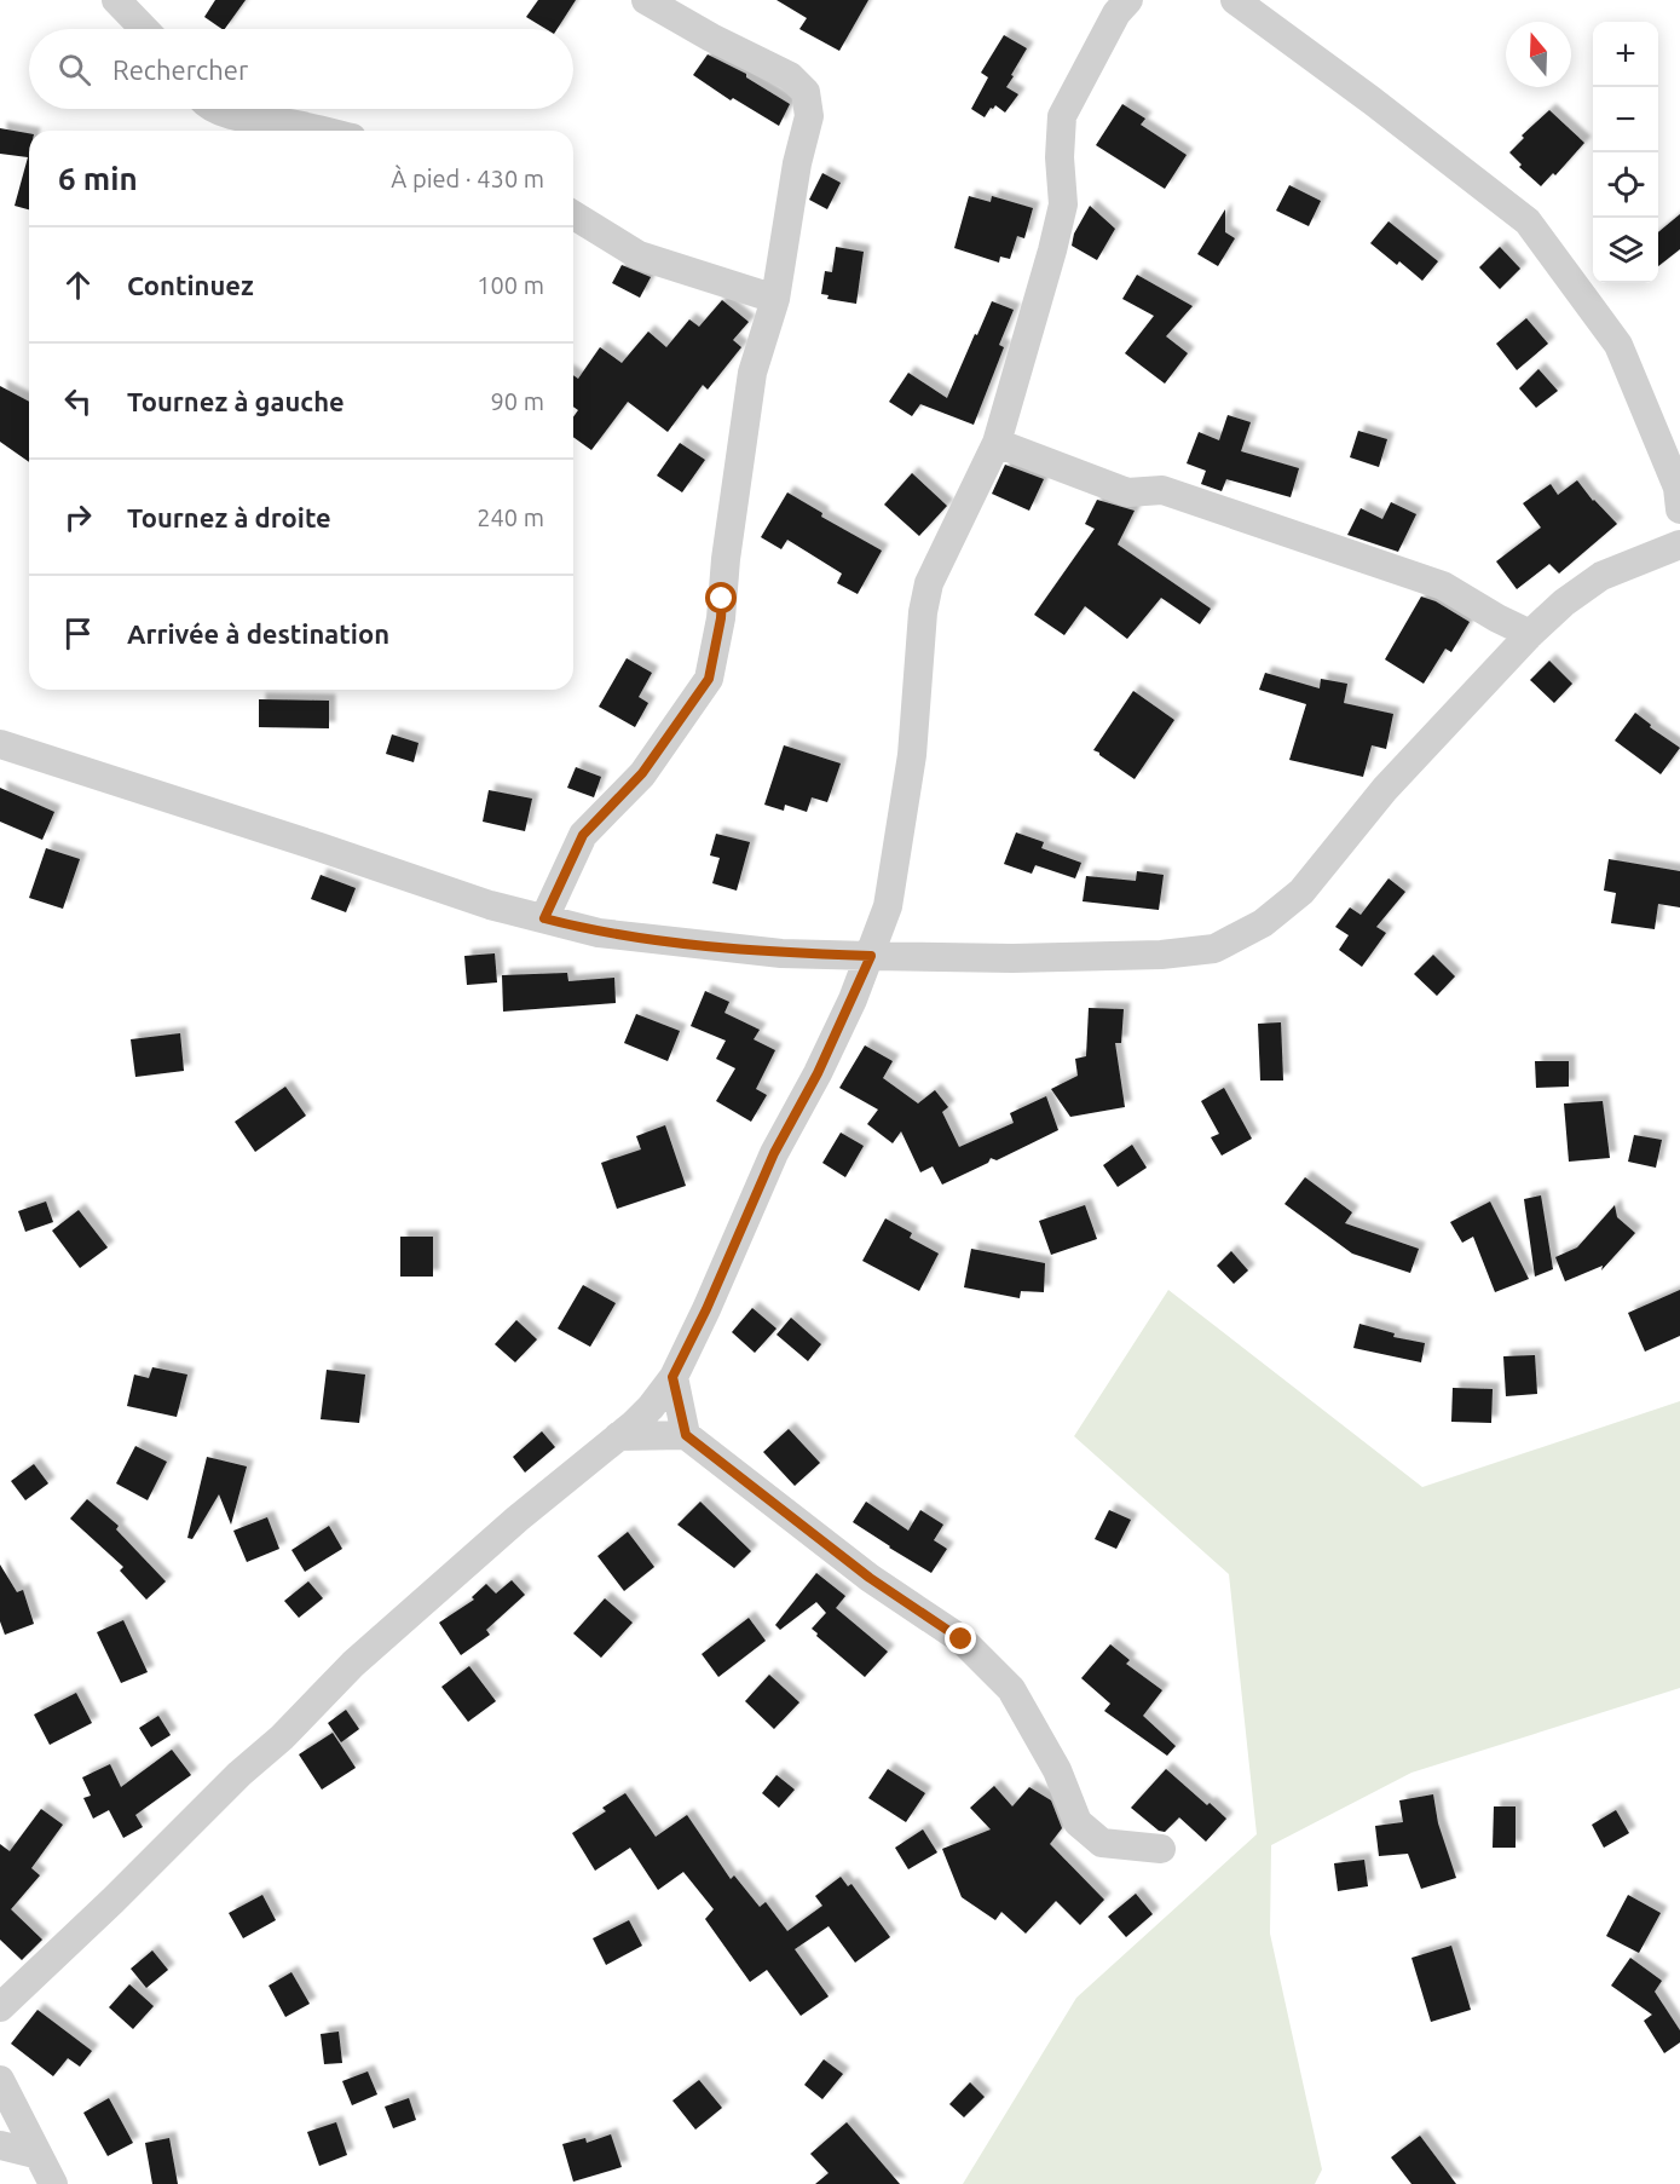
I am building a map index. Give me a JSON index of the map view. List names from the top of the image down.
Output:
{
  "north": "top",
  "page": {
    "map_buttons": ["+", "−"],
    "search": "Rechercher",
    "heading": ["6 min", "À pied · 430 m"],
    "list": [
      ["Continuez", "100 m"],
      ["Tournez à gauche", "90 m"],
      ["Tournez à droite", "240 m"],
      "Arrivée à destination"
    ]
  }
}
